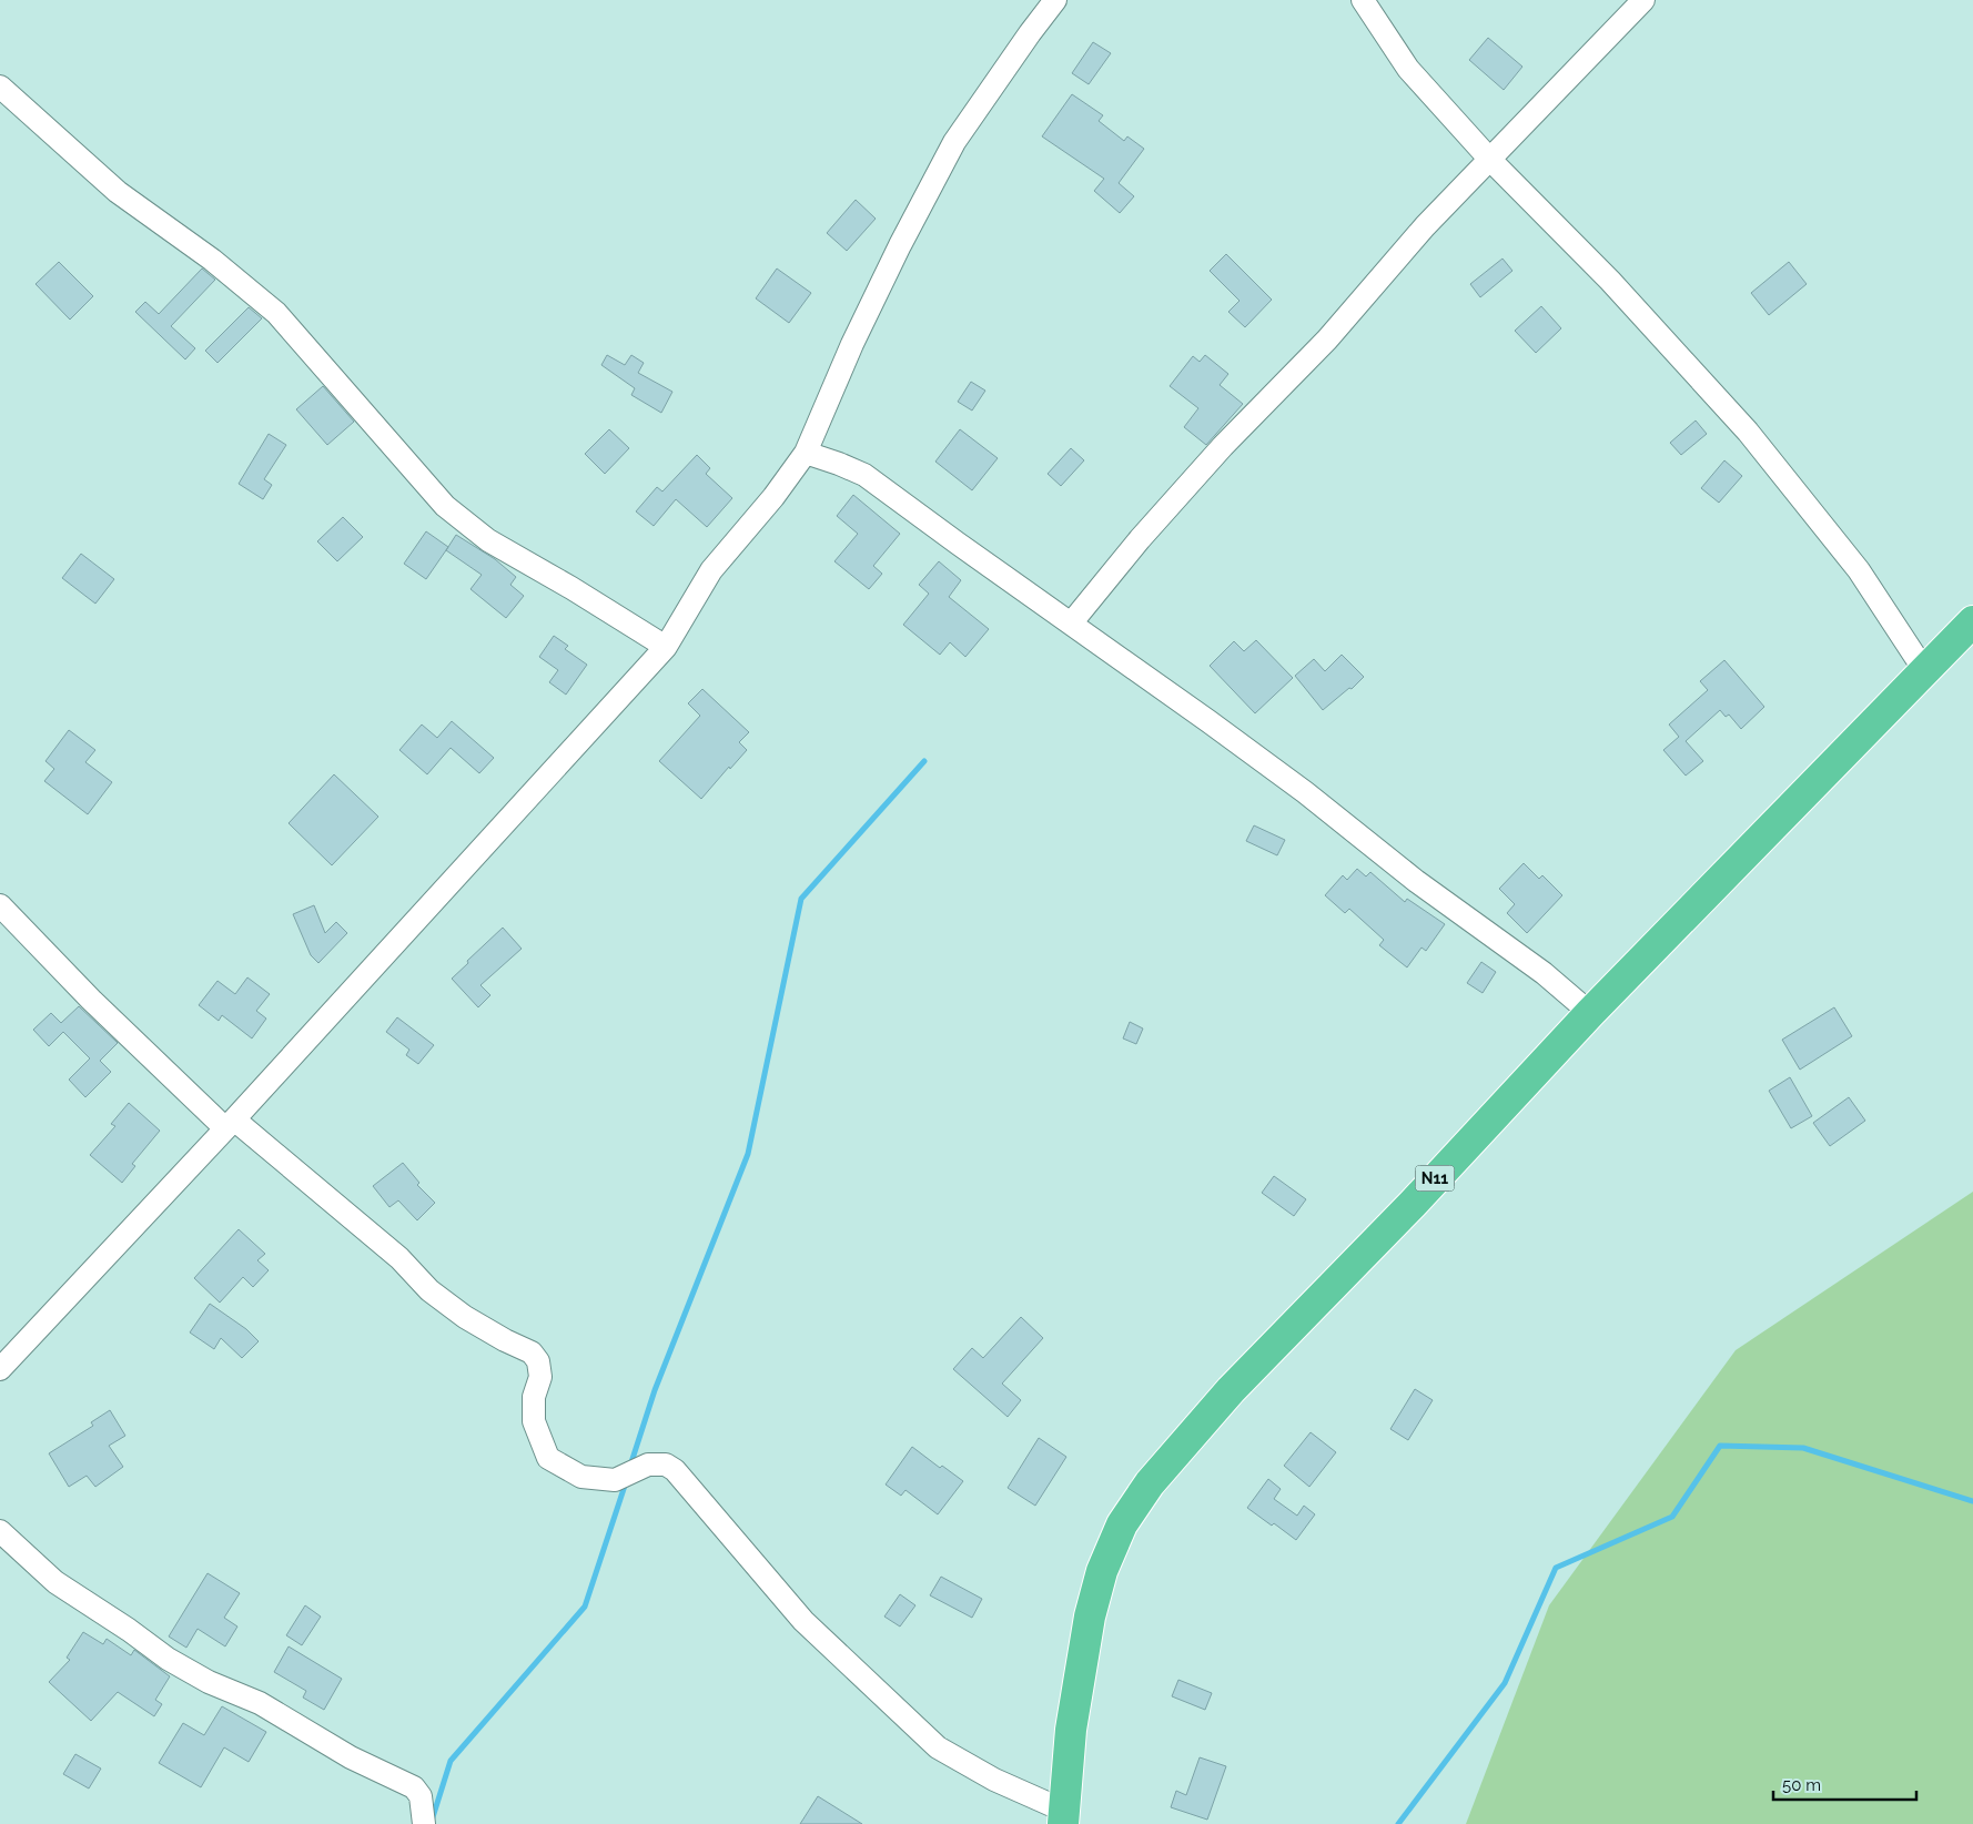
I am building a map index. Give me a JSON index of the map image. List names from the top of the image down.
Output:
{
  "streets": {
    "highway": ["N11"]
  },
  "scale_bar": "50 m"
}
